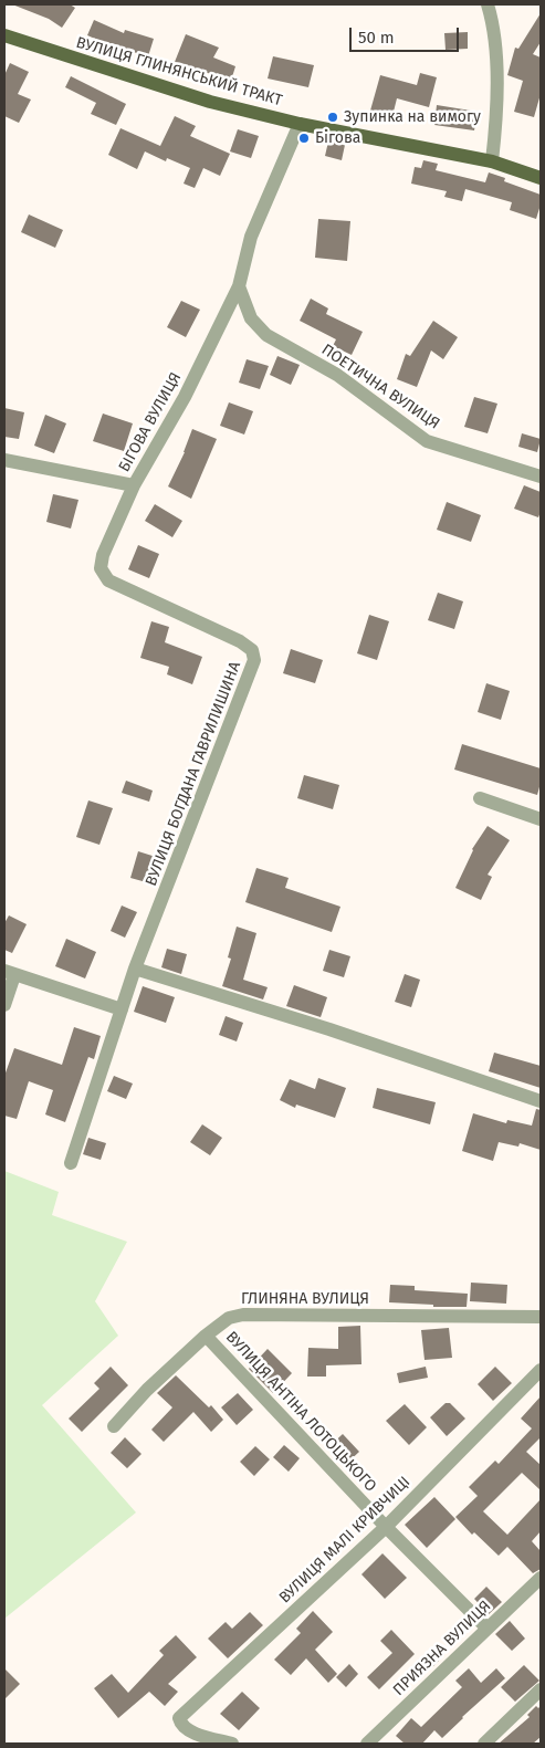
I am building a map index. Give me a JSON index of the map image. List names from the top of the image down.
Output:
{
  "streets": {
    "main road": ["ВУЛИЦЯ ГЛИНЯНСЬКИЙ ТРАКТ"],
    "street": [
      "ПОЕТИЧНА ВУЛИЦЯ",
      "БІГОВА ВУЛИЦЯ",
      "ВУЛИЦЯ БОГДАНА ГАВРИЛИШИНА",
      "ГЛИНЯНА ВУЛИЦЯ",
      "ВУЛИЦЯ АНТІНА ЛОТОЦЬКОГО",
      "ВУЛИЦЯ МАЛІ КРИВЧИЦІ",
      "ПРИЯЗНА ВУЛИЦЯ"
    ]
  },
  "crossings": [
    ["ПОЕТИЧНА ВУЛИЦЯ", "БІГОВА ВУЛИЦЯ"],
    ["БІГОВА ВУЛИЦЯ", "ВУЛИЦЯ БОГДАНА ГАВРИЛИШИНА"],
    ["ГЛИНЯНА ВУЛИЦЯ", "ВУЛИЦЯ АНТІНА ЛОТОЦЬКОГО"],
    ["ВУЛИЦЯ АНТІНА ЛОТОЦЬКОГО", "ВУЛИЦЯ МАЛІ КРИВЧИЦІ"],
    ["ВУЛИЦЯ АНТІНА ЛОТОЦЬКОГО", "ПРИЯЗНА ВУЛИЦЯ"]
  ],
  "places": ["Зупинка на вимогу", "Бігова"],
  "scale_bar": "50 m"
}
